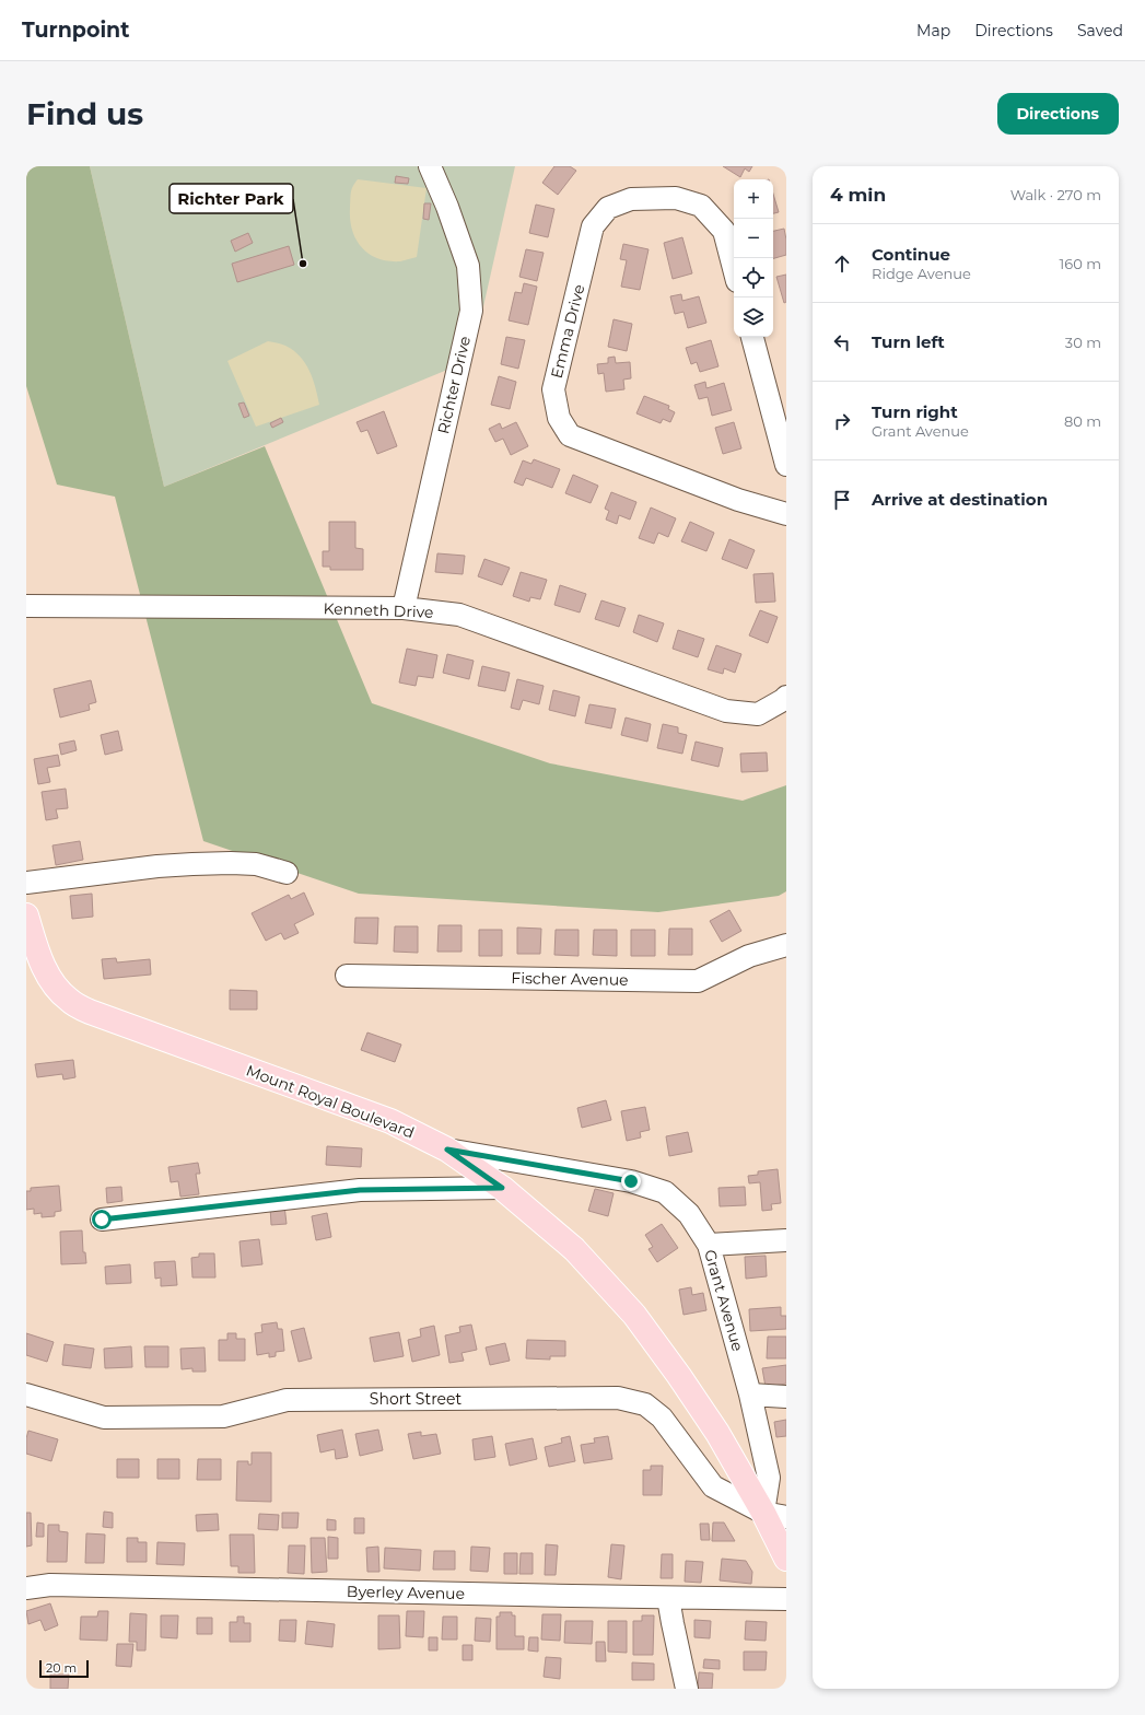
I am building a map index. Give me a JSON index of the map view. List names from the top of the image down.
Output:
{
  "streets": {
    "main road": ["Mount Royal Boulevard"],
    "street": [
      "Emma Drive",
      "Richter Drive",
      "Kenneth Drive",
      "Fischer Avenue",
      "Grant Avenue",
      "Short Street",
      "Byerley Avenue"
    ]
  },
  "crossings": [
    ["Richter Drive", "Kenneth Drive"],
    ["Mount Royal Boulevard", "Grant Avenue"],
    ["Mount Royal Boulevard", "Short Street"],
    ["Grant Avenue", "Short Street"]
  ],
  "places": ["Richter Park"],
  "scale_bar": "20 m",
  "page": {
    "header": "Turnpoint",
    "nav": ["Map", "Directions", "Saved"],
    "buttons": "Directions",
    "title": "Find us",
    "heading": ["4 min", "Walk · 270 m"],
    "map_buttons": ["+", "−"],
    "list": [
      ["Continue", "Ridge Avenue", "160 m"],
      ["Turn left", "30 m"],
      ["Turn right", "Grant Avenue", "80 m"],
      "Arrive at destination"
    ],
    "scale": "20 m"
  }
}
